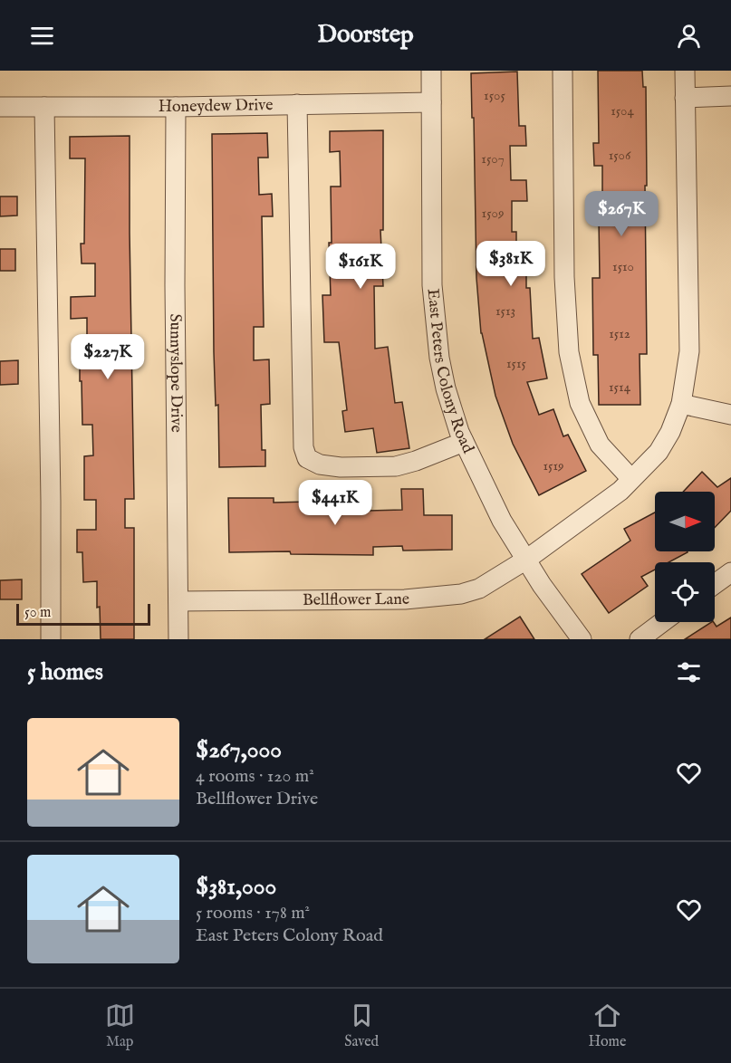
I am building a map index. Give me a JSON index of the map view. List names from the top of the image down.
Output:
{
  "streets": {
    "street": [
      "Honeydew Drive",
      "East Peters Colony Road",
      "Sunnyslope Drive",
      "Bellflower Lane"
    ]
  },
  "crossings": [
    ["Honeydew Drive", "East Peters Colony Road"],
    ["Honeydew Drive", "Sunnyslope Drive"],
    ["East Peters Colony Road", "Bellflower Lane"],
    ["Sunnyslope Drive", "Bellflower Lane"]
  ],
  "house_numbers": [
    "1505",
    "1504",
    "1506",
    "1507",
    "1509",
    "1510",
    "1513",
    "1512",
    "1515",
    "1514",
    "1519"
  ],
  "scale_bar": "50 m",
  "north": "right",
  "page": {
    "header": "Doorstep",
    "price": [
      "$267K",
      "$381K",
      "$161K",
      "$227K",
      "$441K"
    ],
    "scale": "50 m",
    "heading": "5 homes",
    "list": [
      {
        "name": "$267,000",
        "note": "4 rooms · 120 m² · Bellflower Drive"
      },
      {
        "name": "$381,000",
        "note": "5 rooms · 178 m² · East Peters Colony Road"
      }
    ],
    "tabs": ["Map", "Saved", "Home"]
  }
}
